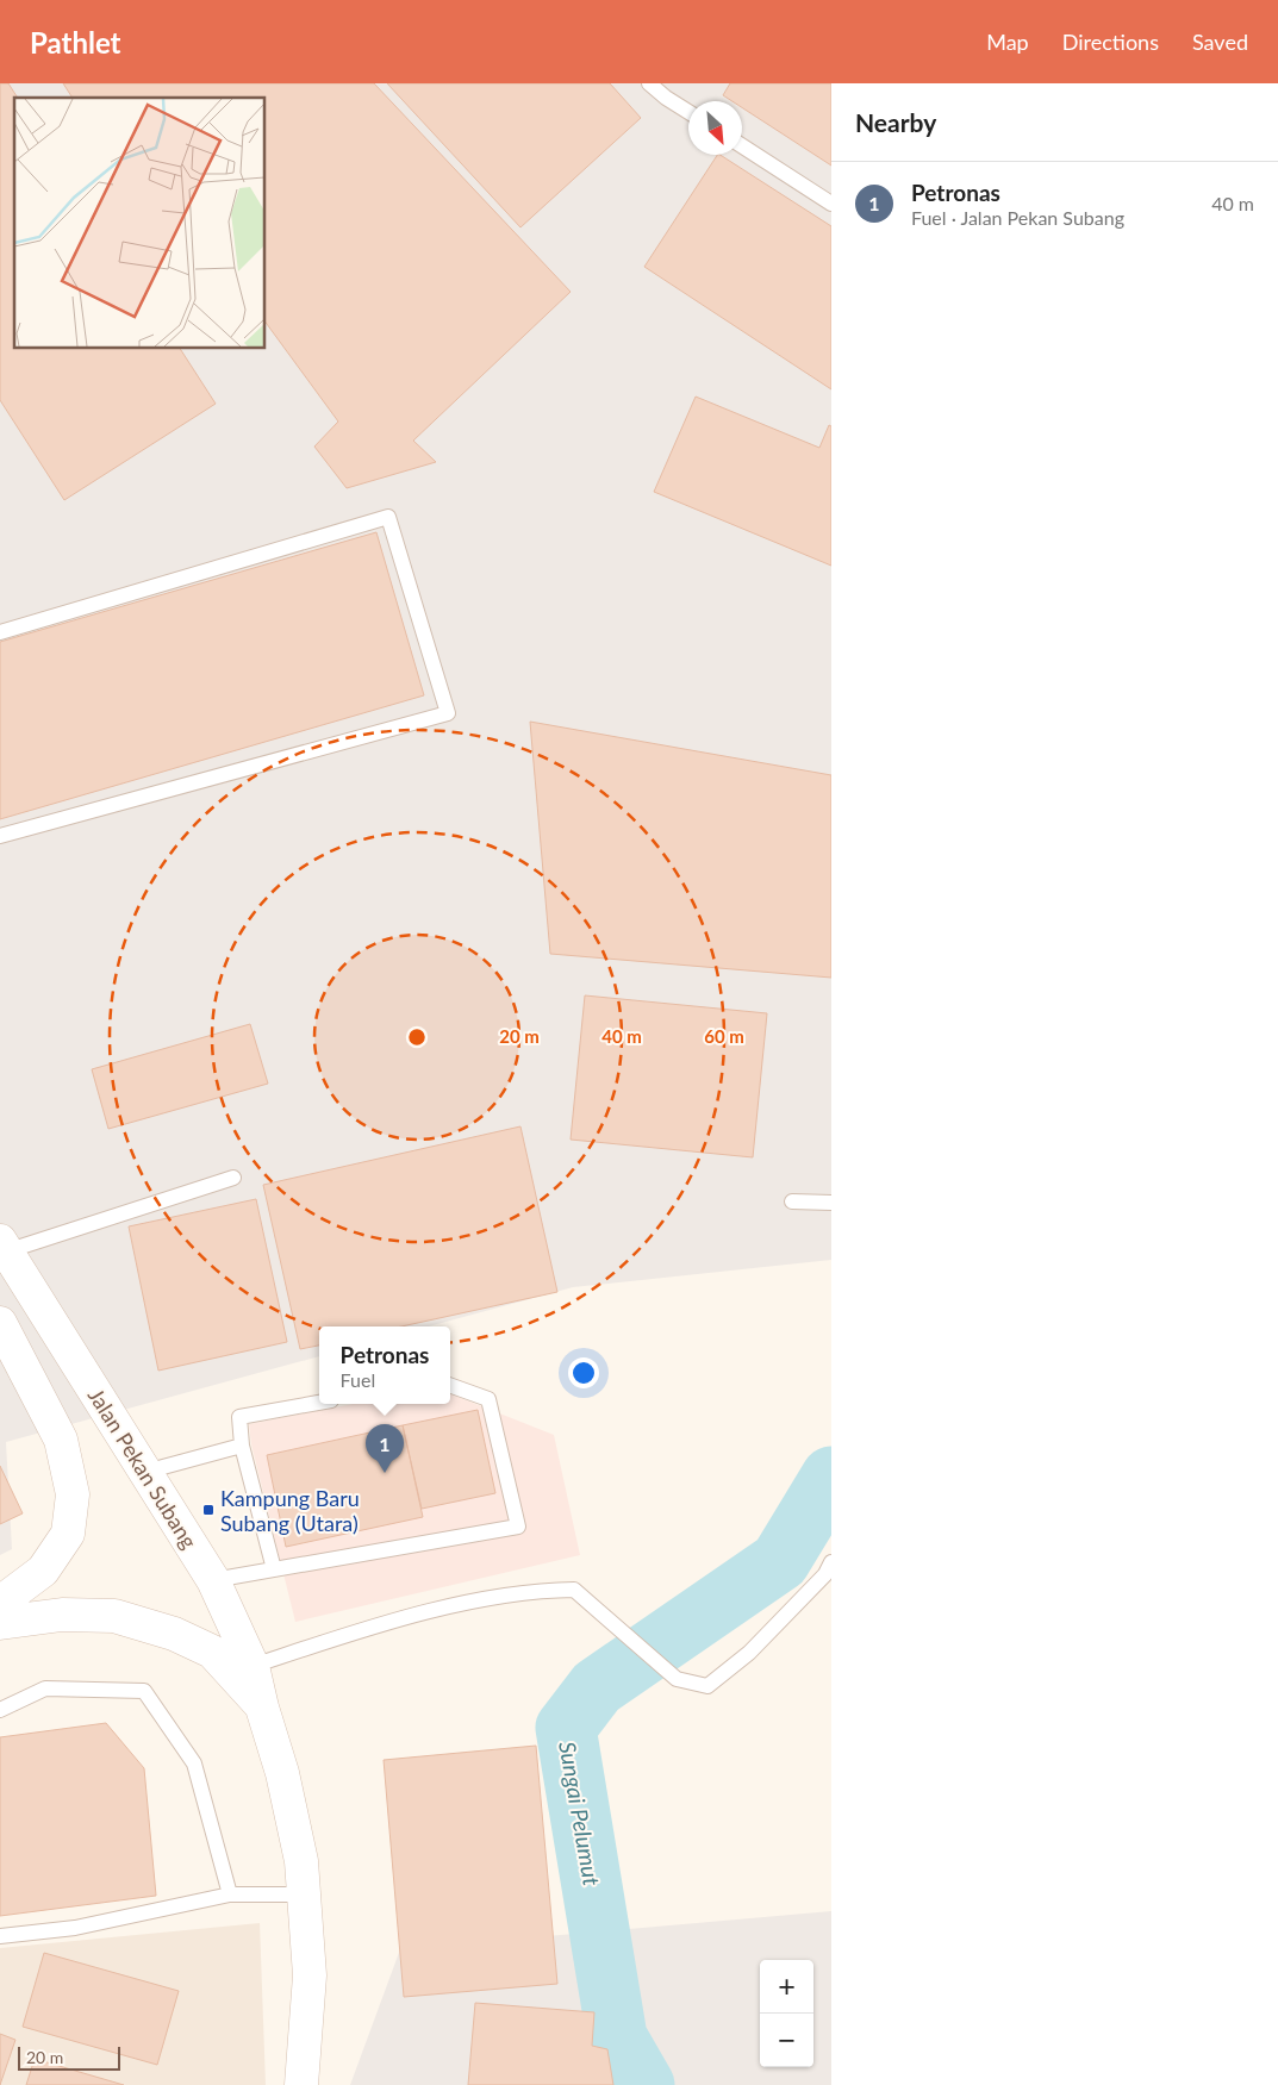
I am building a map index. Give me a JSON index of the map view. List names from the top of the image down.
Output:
{
  "streets": {
    "main road": ["Jalan Pekan Subang"]
  },
  "water": ["Sungai Pelumut"],
  "places": {
    "transit": ["Kampung Baru Subang (Utara)"]
  },
  "scale_bar": "20 m",
  "north": "bottom right",
  "page": {
    "header": "Pathlet",
    "nav": ["Map", "Directions", "Saved"],
    "heading": "Nearby",
    "list": [
      {
        "mark": "1",
        "name": "Petronas",
        "note": "Fuel · Jalan Pekan Subang",
        "value": "40 m"
      }
    ],
    "popup": ["Petronas", "Fuel"],
    "pins": "1",
    "map_buttons": ["+", "−"],
    "scale": "20 m"
  },
  "rings": ["20 m", "40 m", "60 m"]
}
